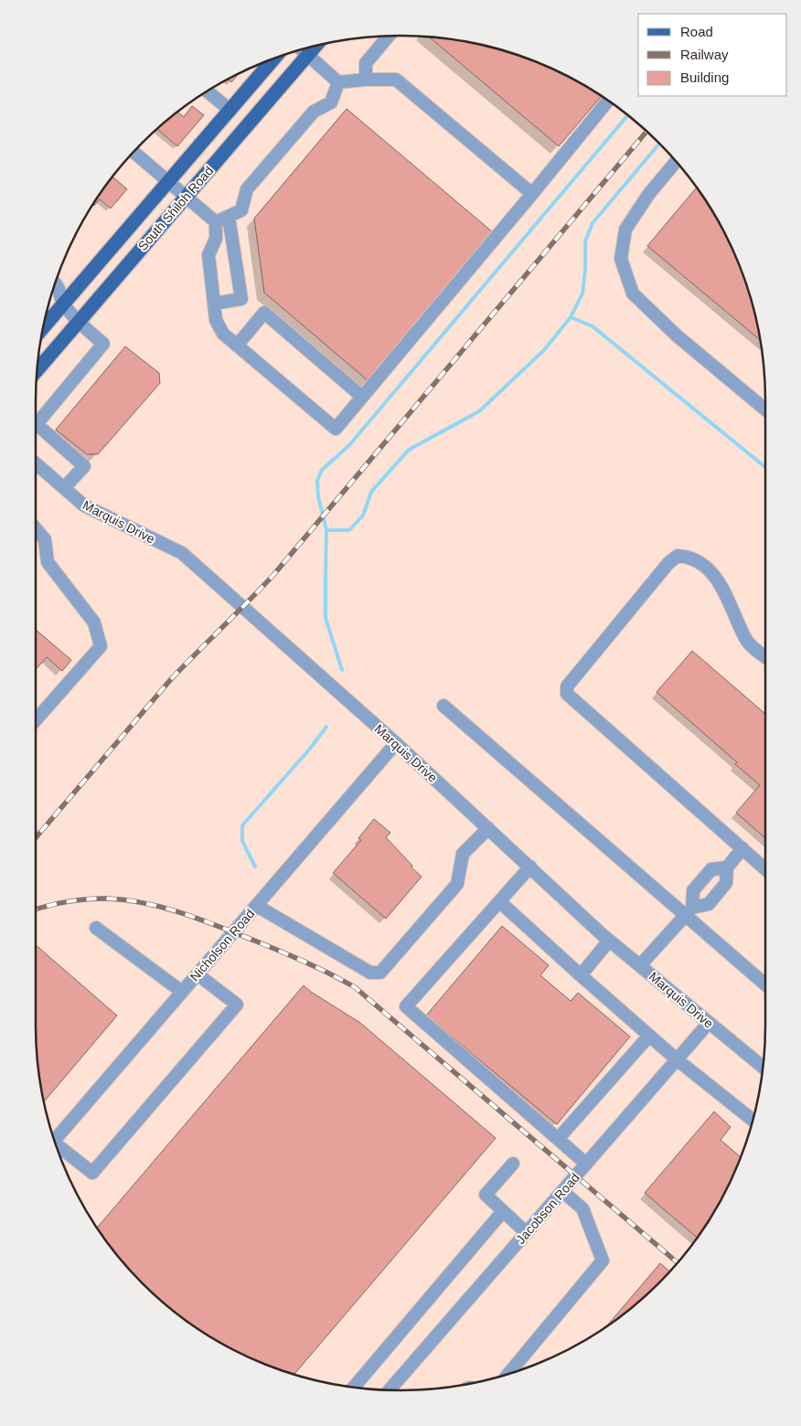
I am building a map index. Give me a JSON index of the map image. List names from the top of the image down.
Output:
{
  "streets": {
    "main road": ["South Shiloh Road"],
    "street": ["Marquis Drive", "Nicholson Road", "Jacobson Road"]
  },
  "crossings": [
    ["Marquis Drive", "Nicholson Road"],
    ["Marquis Drive", "Jacobson Road"]
  ],
  "legend": ["Road", "Railway", "Building"]
}
